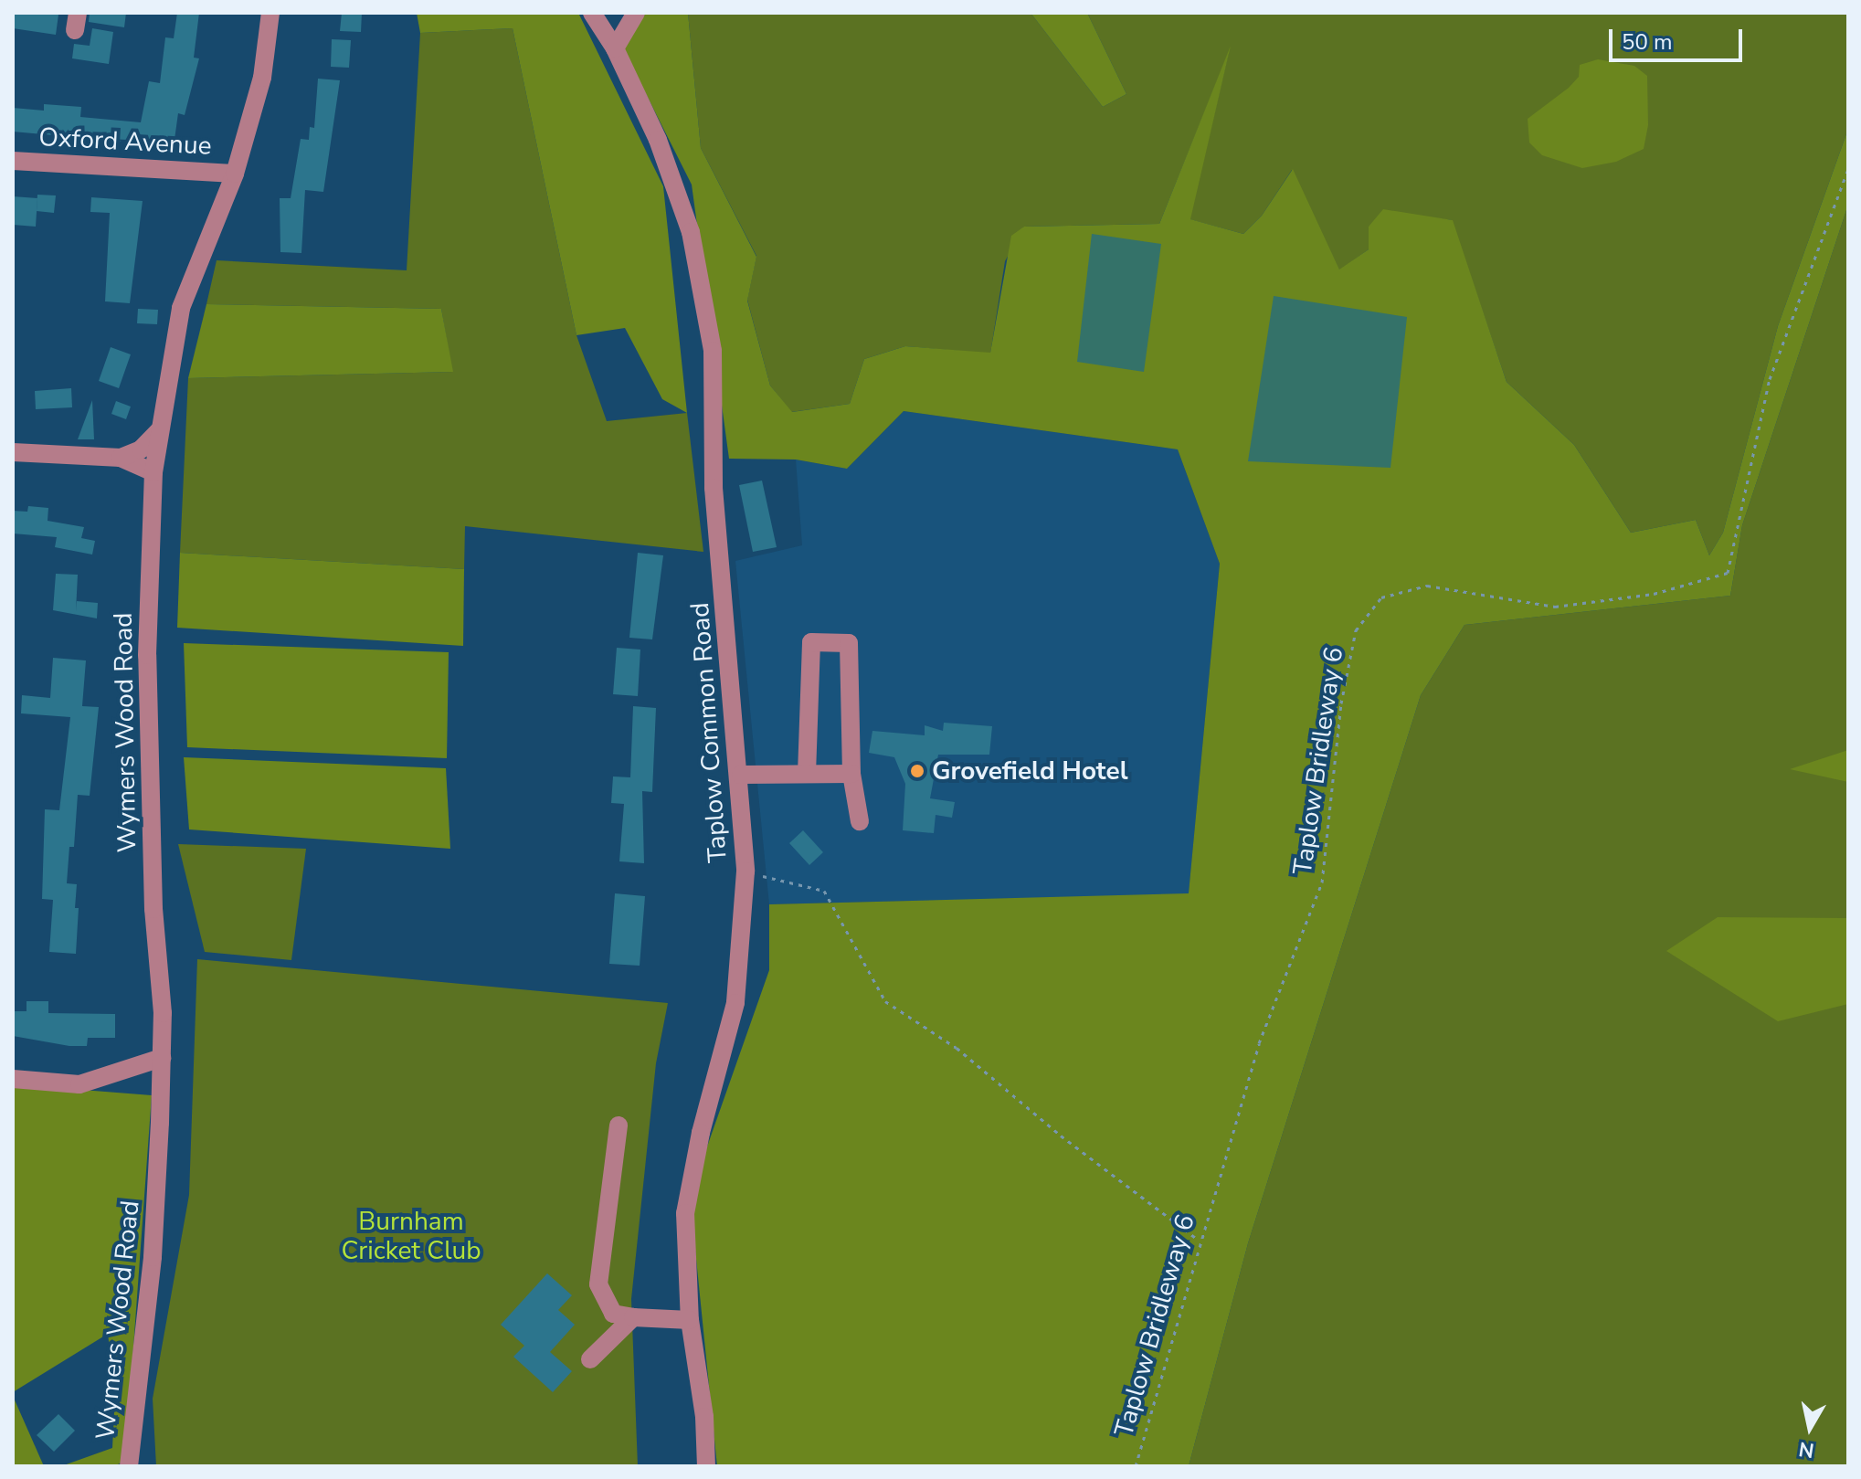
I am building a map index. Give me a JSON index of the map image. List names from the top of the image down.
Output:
{
  "streets": {
    "street": ["Oxford Avenue", "Wymers Wood Road", "Taplow Common Road"],
    "path": ["Taplow Bridleway 6"]
  },
  "crossings": [
    ["Oxford Avenue", "Wymers Wood Road"]
  ],
  "parks": ["Burnham Cricket Club"],
  "places": ["Grovefield Hotel"],
  "scale_bar": "50 m",
  "north": "bottom"
}
